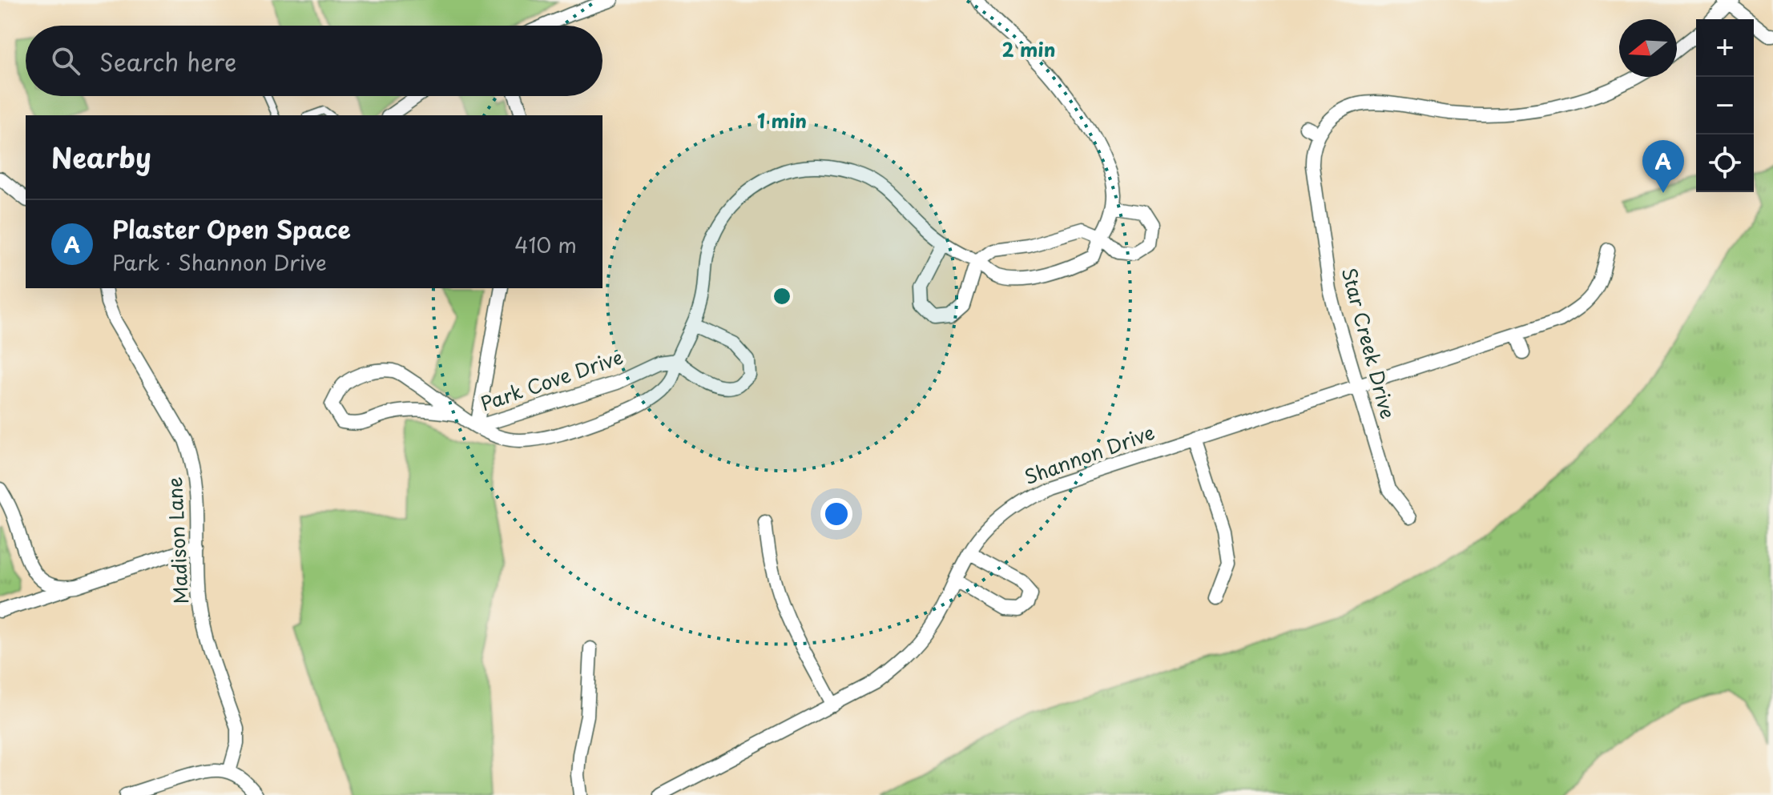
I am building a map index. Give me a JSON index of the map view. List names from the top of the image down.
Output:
{
  "streets": {
    "street": [
      "Star Creek Drive",
      "Park Cove Drive",
      "Shannon Drive",
      "Madison Lane"
    ]
  },
  "crossings": [
    ["Star Creek Drive", "Shannon Drive"]
  ],
  "north": "left",
  "page": {
    "map_buttons": ["+", "−"],
    "search": "Search here",
    "heading": "Nearby",
    "pins": "A",
    "list": [
      {
        "mark": "A",
        "name": "Plaster Open Space",
        "note": "Park · Shannon Drive",
        "value": "410 m"
      }
    ]
  },
  "rings": ["2 min", "1 min"]
}
